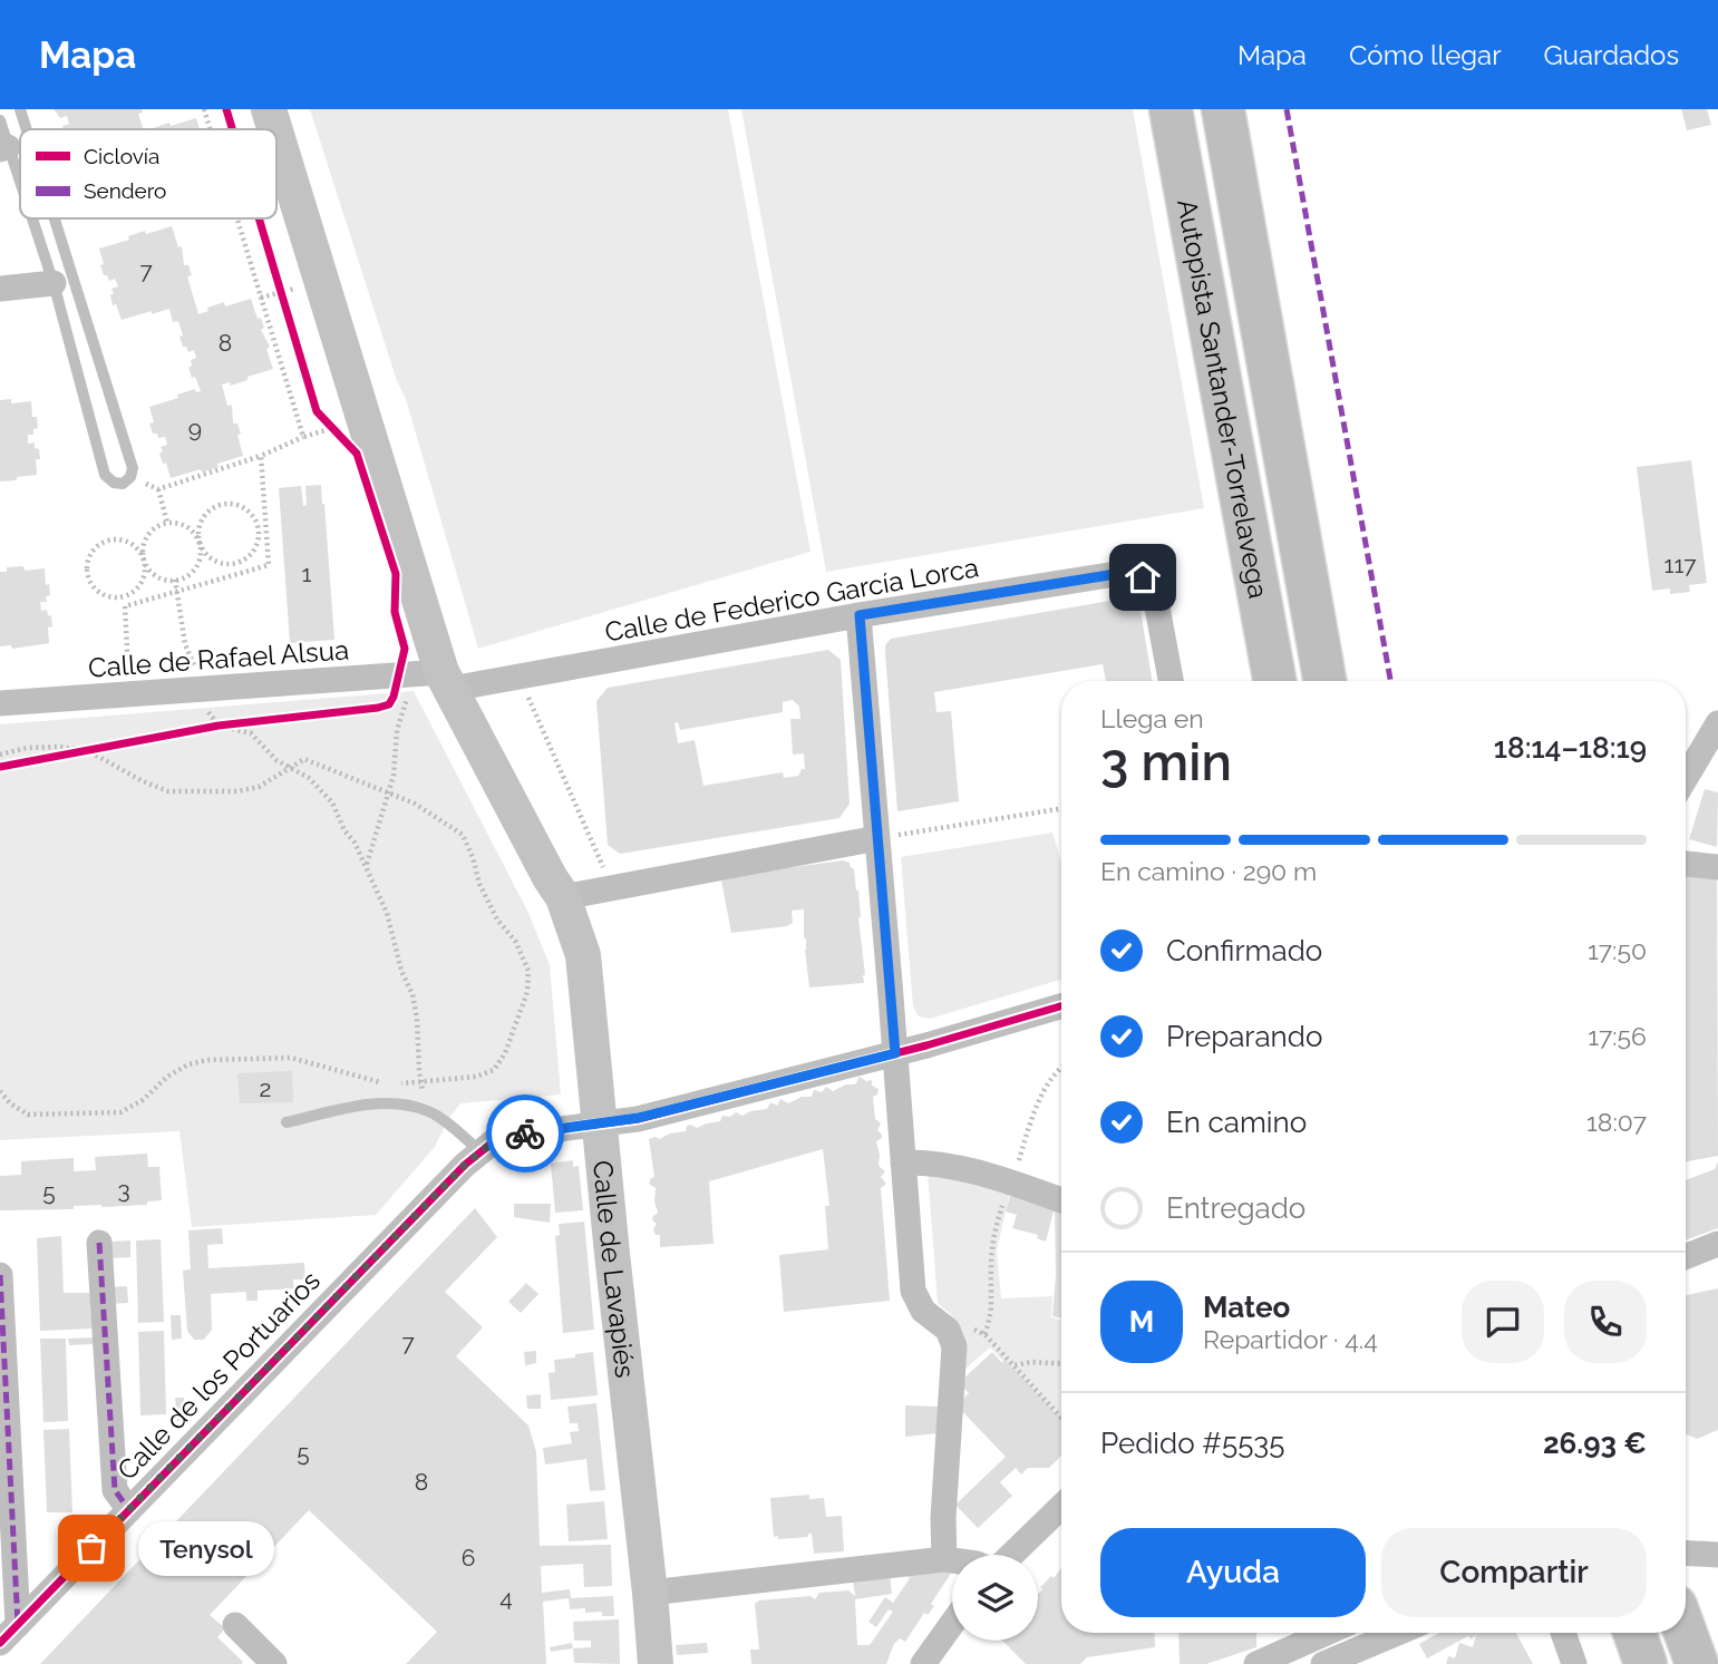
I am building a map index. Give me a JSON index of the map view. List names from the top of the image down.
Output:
{
  "streets": {
    "highway": ["Autopista Santander-Torrelavega"],
    "main road": ["Calle de Lavapiés"],
    "street": ["Calle de Federico García Lorca", "Calle de Rafael Alsua", "Calle de los Portuarios"]
  },
  "crossings": [
    ["Calle de Federico García Lorca", "Calle de Rafael Alsua"],
    ["Calle de Federico García Lorca", "Calle de Lavapiés"],
    ["Calle de Rafael Alsua", "Calle de Lavapiés"],
    ["Calle de Lavapiés", "Calle de los Portuarios"]
  ],
  "places": ["Tenysol"],
  "house_numbers": [
    "7",
    "8",
    "9",
    "117",
    "1",
    "2",
    "3",
    "5",
    "7",
    "5",
    "8",
    "6",
    "4"
  ],
  "legend": ["Ciclovía", "Sendero"],
  "page": {
    "header": "Mapa",
    "nav": ["Mapa", "Cómo llegar", "Guardados"],
    "heading": ["3 min", "Llega en", "18:14–18:19"],
    "panel": [
      "Mateo",
      "Repartidor · 4.4",
      "Pedido #5535",
      "26.93 €"
    ],
    "bar": "En camino · 290 m",
    "list": [
      ["Confirmado", "17:50"],
      ["Preparando", "17:56"],
      ["En camino", "18:07"],
      "Entregado"
    ],
    "round": "M",
    "buttons": ["Ayuda", "Compartir"],
    "bubble": "Tenysol"
  }
}
